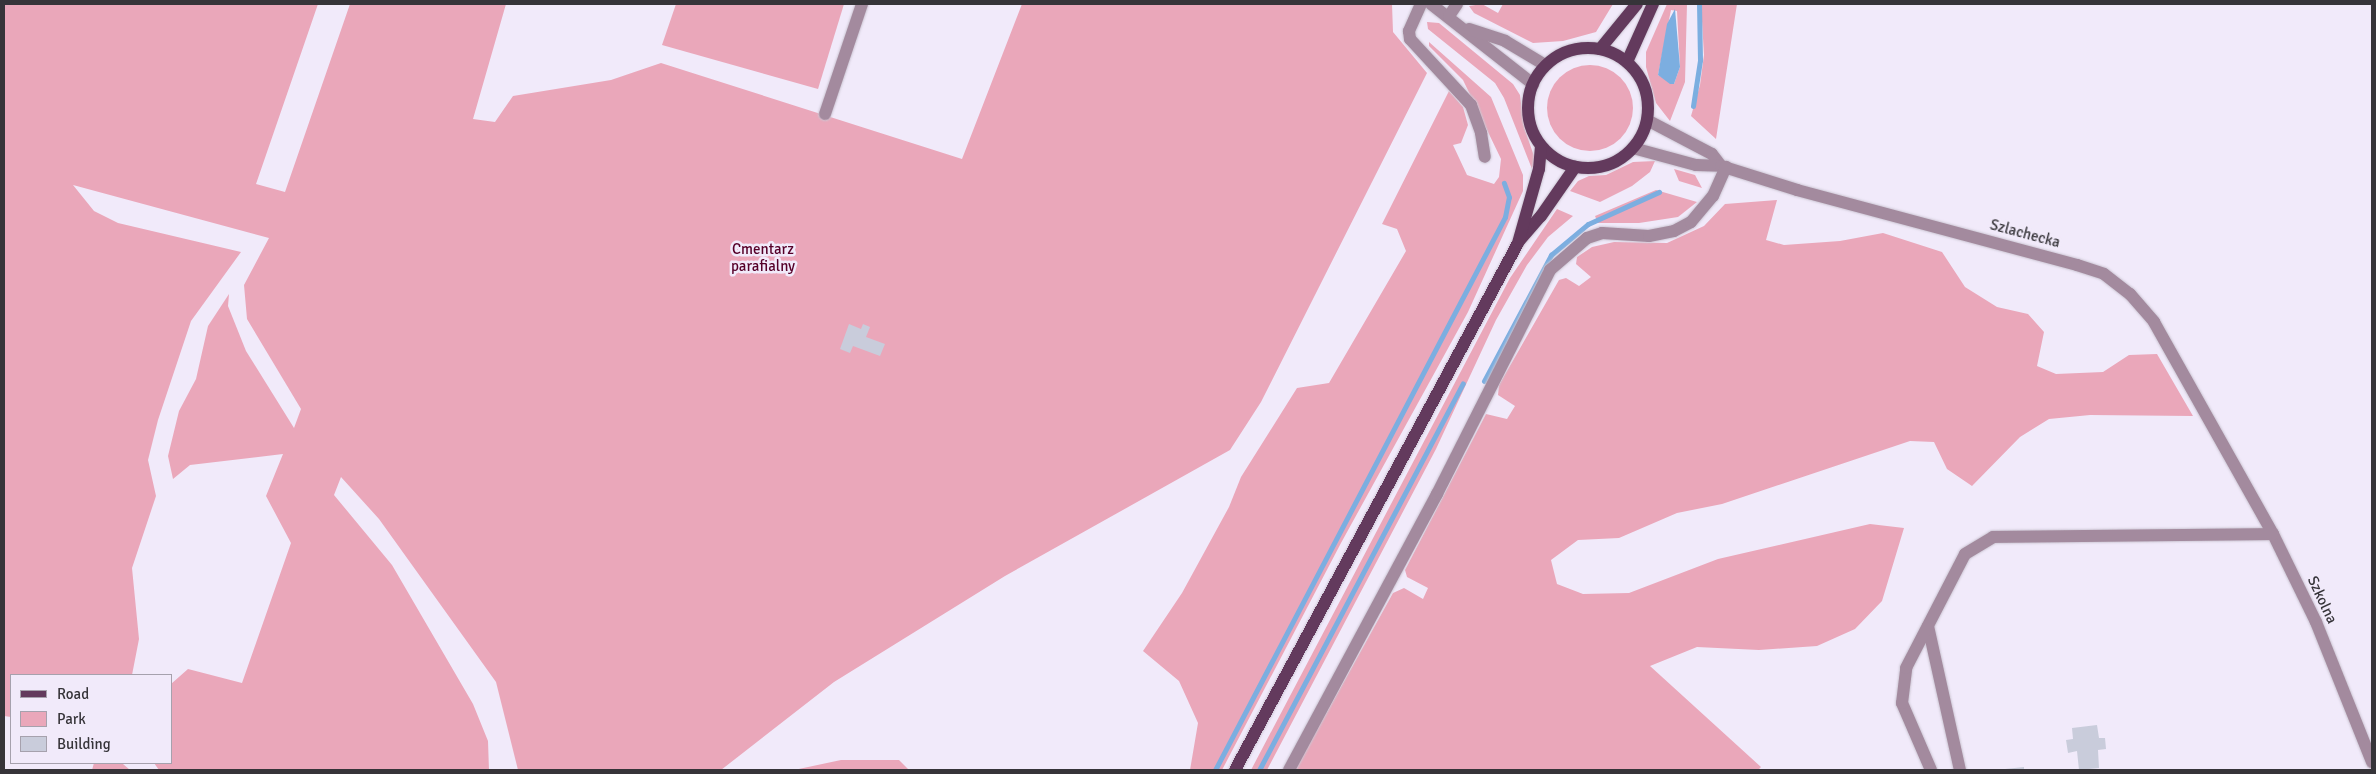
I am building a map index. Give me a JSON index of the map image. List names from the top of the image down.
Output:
{
  "streets": {
    "street": ["Szlachecka", "Szkolna"]
  },
  "crossings": [
    ["Szlachecka", "Szkolna"]
  ],
  "parks": ["Cmentarz parafialny"],
  "legend": ["Road", "Park", "Building"]
}
